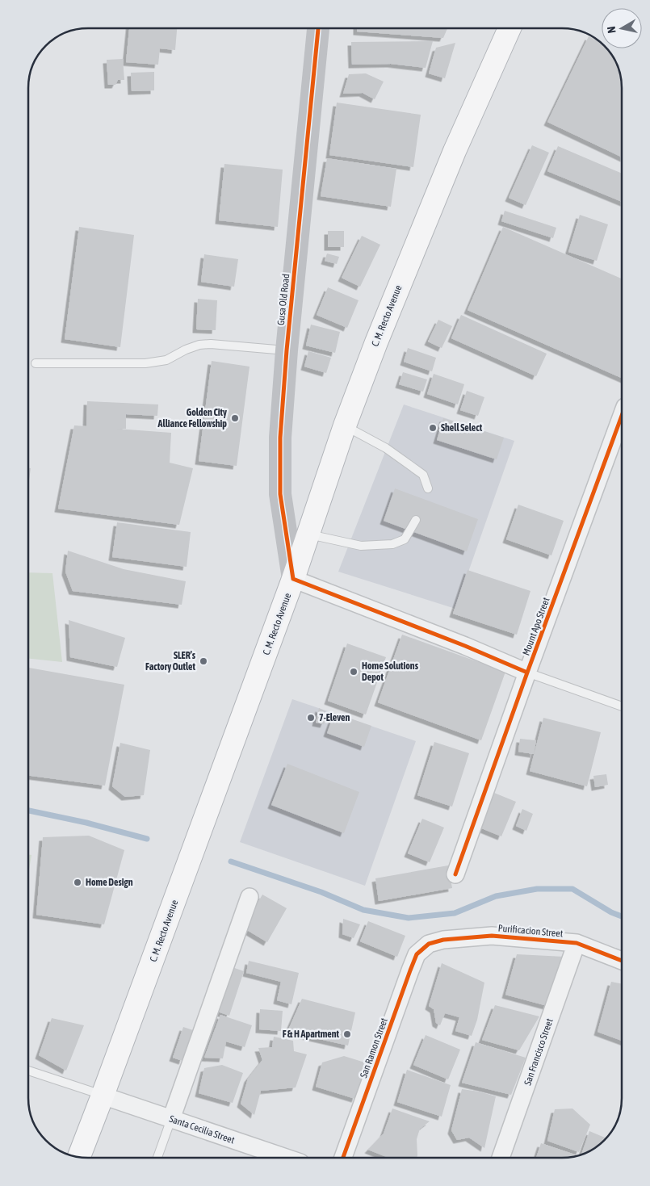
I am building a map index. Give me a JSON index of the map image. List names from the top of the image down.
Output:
{
  "streets": {
    "highway": ["C. M. Recto Avenue"],
    "street": [
      "Gusa Old Road",
      "Mount Apo Street",
      "Purificacion Street",
      "San Ramon Street",
      "San Francisco Street",
      "Santa Cecilia Street"
    ]
  },
  "crossings": [
    ["Gusa Old Road", "C. M. Recto Avenue"],
    ["C. M. Recto Avenue", "Santa Cecilia Street"],
    ["Purificacion Street", "San Ramon Street"],
    ["Purificacion Street", "San Francisco Street"]
  ],
  "places": [
    "Golden City Alliance Fellowship",
    "Shell Select",
    "SLER’s Factory Outlet",
    "Home Solutions Depot",
    "7-Eleven",
    "Home Design",
    "F & H Apartment"
  ],
  "north": "left"
}
